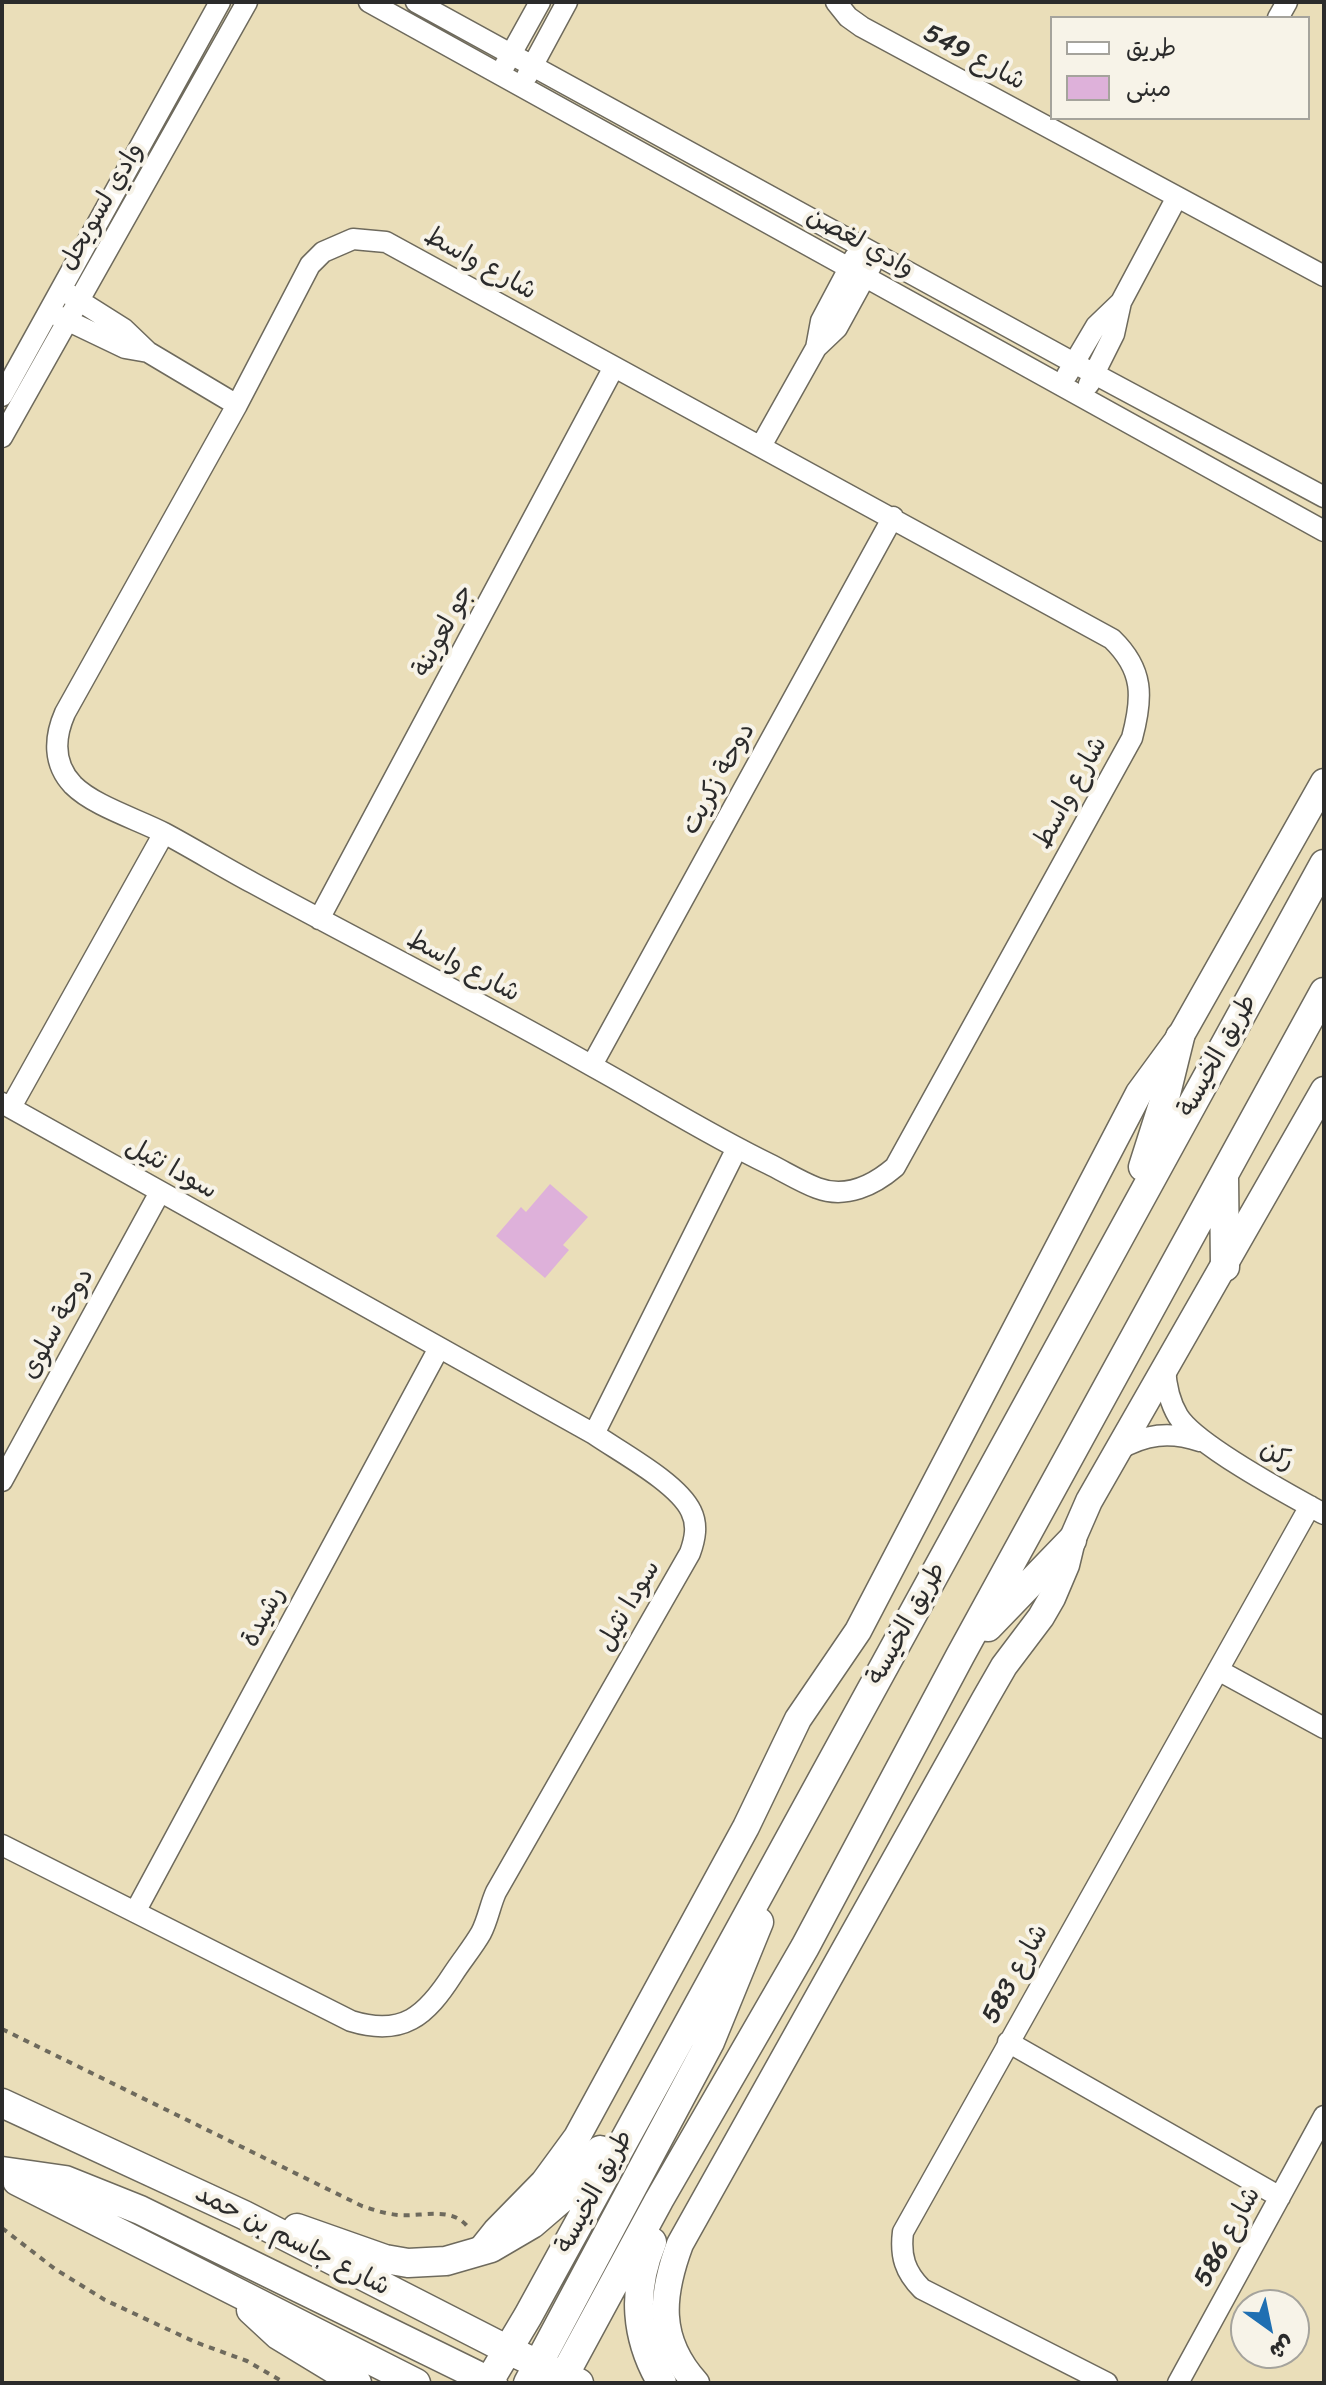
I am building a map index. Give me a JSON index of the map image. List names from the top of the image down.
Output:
{
  "streets": {
    "main road": ["طريق الخيسة", "شارع جاسم بن حمد"],
    "street": [
      "شارع 549",
      "وادي لسويحل",
      "وادي لغصن",
      "شارع واسط",
      "جو لعوينة",
      "دوحة زكريت",
      "سودا نثيل",
      "دوحة سلوى",
      "ركن",
      "رشيدة",
      "شارع 583",
      "شارع 586"
    ]
  },
  "crossings": [
    ["شارع واسط", "جو لعوينة"],
    ["شارع واسط", "دوحة زكريت"],
    ["طريق الخيسة", "شارع جاسم بن حمد"],
    ["سودا نثيل", "دوحة سلوى"],
    ["سودا نثيل", "رشيدة"],
    ["ركن", "شارع 583"]
  ],
  "legend": ["طريق", "مبنى"],
  "north": "bottom right"
}
